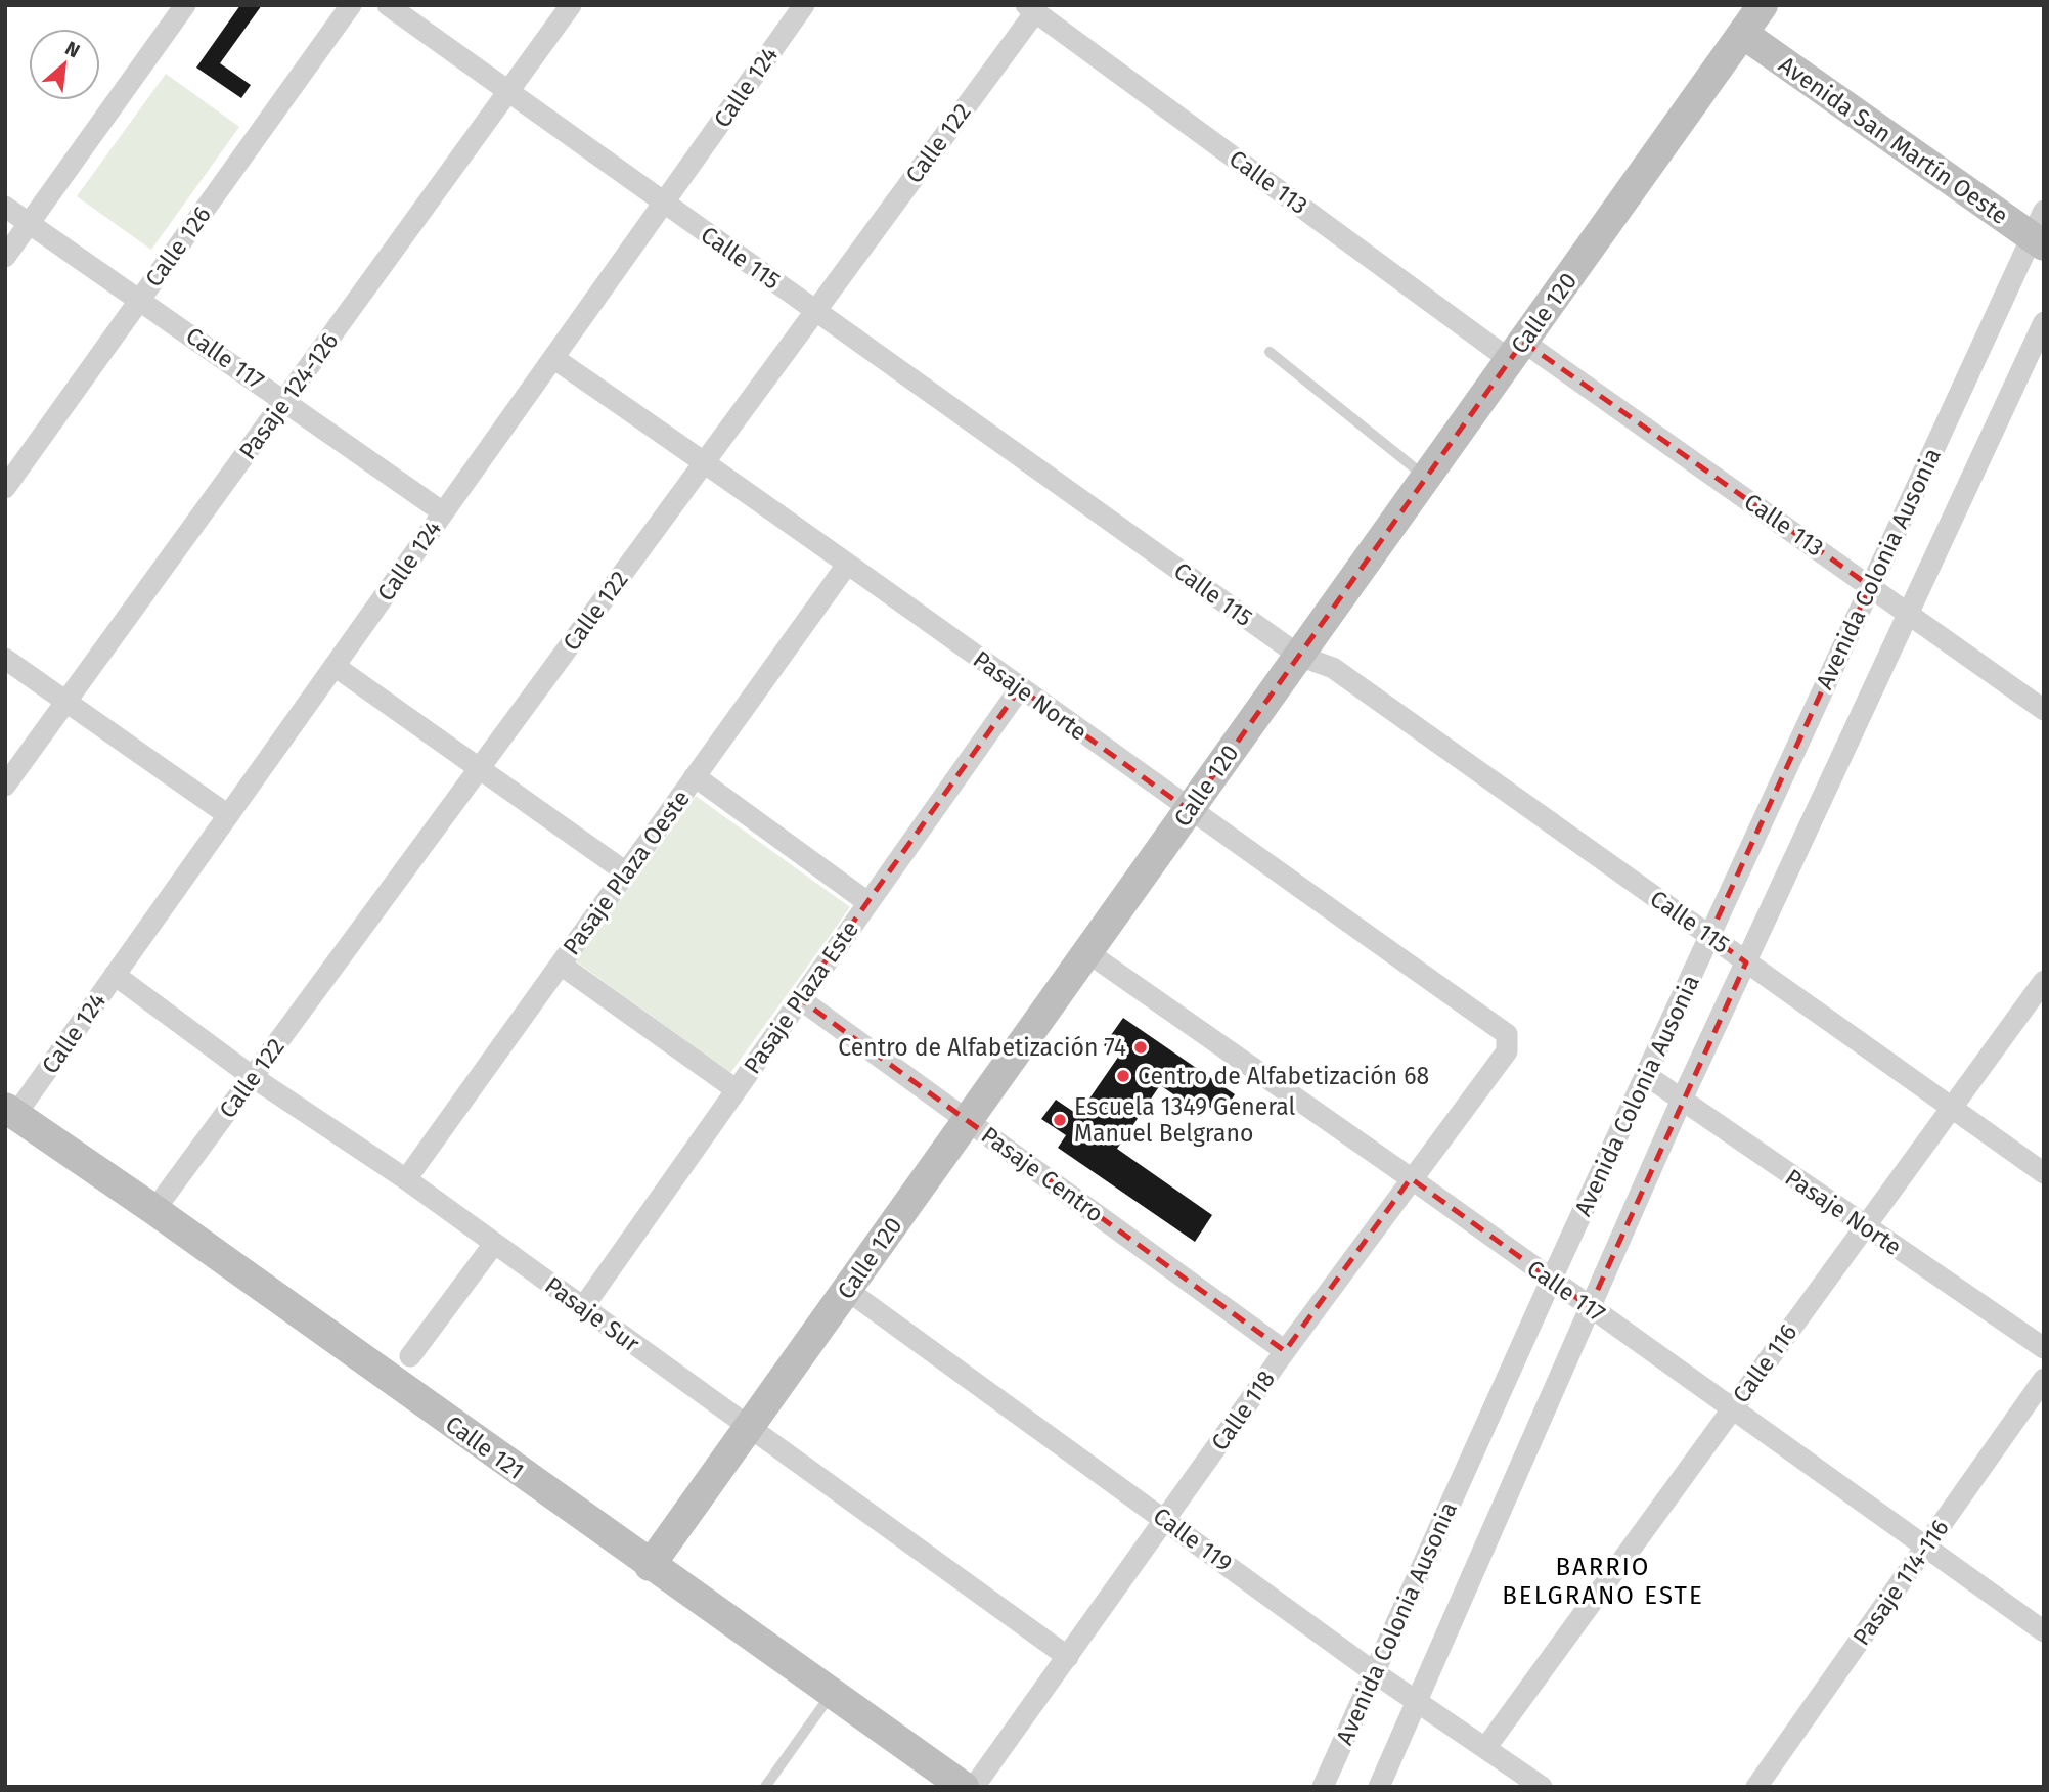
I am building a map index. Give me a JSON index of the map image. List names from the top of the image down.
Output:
{
  "streets": {
    "street": [
      "Calle 124",
      "Avenida San Martín Oeste",
      "Calle 122",
      "Calle 113",
      "Calle 126",
      "Calle 115",
      "Calle 120",
      "Calle 117",
      "Pasaje 124-126",
      "Avenida Colonia Ausonia",
      "Pasaje Norte",
      "Pasaje Plaza Oeste",
      "Pasaje Plaza Este",
      "Pasaje Centro",
      "Pasaje Sur",
      "Calle 116",
      "Calle 118",
      "Calle 121",
      "Calle 119",
      "Pasaje 114-116"
    ]
  },
  "crossings": [
    ["Calle 124", "Calle 115"],
    ["Calle 124", "Calle 117"],
    ["Calle 124", "Pasaje Norte"],
    ["Calle 124", "Pasaje Sur"],
    ["Calle 124", "Calle 121"],
    ["Avenida San Martín Oeste", "Calle 120"],
    ["Avenida San Martín Oeste", "Avenida Colonia Ausonia"],
    ["Calle 122", "Calle 113"],
    ["Calle 122", "Calle 115"],
    ["Calle 122", "Pasaje Norte"],
    ["Calle 122", "Pasaje Sur"],
    ["Calle 122", "Calle 121"],
    ["Calle 113", "Calle 120"],
    ["Calle 113", "Avenida Colonia Ausonia"],
    ["Calle 126", "Calle 117"],
    ["Calle 115", "Calle 120"],
    ["Calle 115", "Pasaje 124-126"],
    ["Calle 115", "Avenida Colonia Ausonia"],
    ["Calle 115", "Calle 116"],
    ["Calle 120", "Calle 117"],
    ["Calle 120", "Pasaje Norte"],
    ["Calle 120", "Pasaje Centro"],
    ["Calle 120", "Pasaje Sur"],
    ["Calle 120", "Calle 121"],
    ["Calle 120", "Calle 119"],
    ["Calle 117", "Pasaje 124-126"],
    ["Calle 117", "Avenida Colonia Ausonia"],
    ["Calle 117", "Calle 116"],
    ["Calle 117", "Calle 118"],
    ["Calle 117", "Pasaje 114-116"],
    ["Avenida Colonia Ausonia", "Pasaje Norte"],
    ["Avenida Colonia Ausonia", "Calle 119"],
    ["Pasaje Norte", "Pasaje Plaza Oeste"],
    ["Pasaje Norte", "Pasaje Plaza Este"],
    ["Pasaje Norte", "Calle 116"],
    ["Pasaje Norte", "Calle 118"],
    ["Pasaje Plaza Oeste", "Pasaje Sur"],
    ["Pasaje Plaza Este", "Pasaje Centro"],
    ["Pasaje Plaza Este", "Pasaje Sur"],
    ["Pasaje Centro", "Calle 118"],
    ["Pasaje Sur", "Calle 118"],
    ["Calle 116", "Calle 119"],
    ["Calle 118", "Calle 119"]
  ],
  "districts": ["BARRIO BELGRANO ESTE"],
  "places": ["Centro de Alfabetización 74", "Centro de Alfabetización 68", "Escuela 1349 General Manuel Belgrano"],
  "north": "top right"
}
